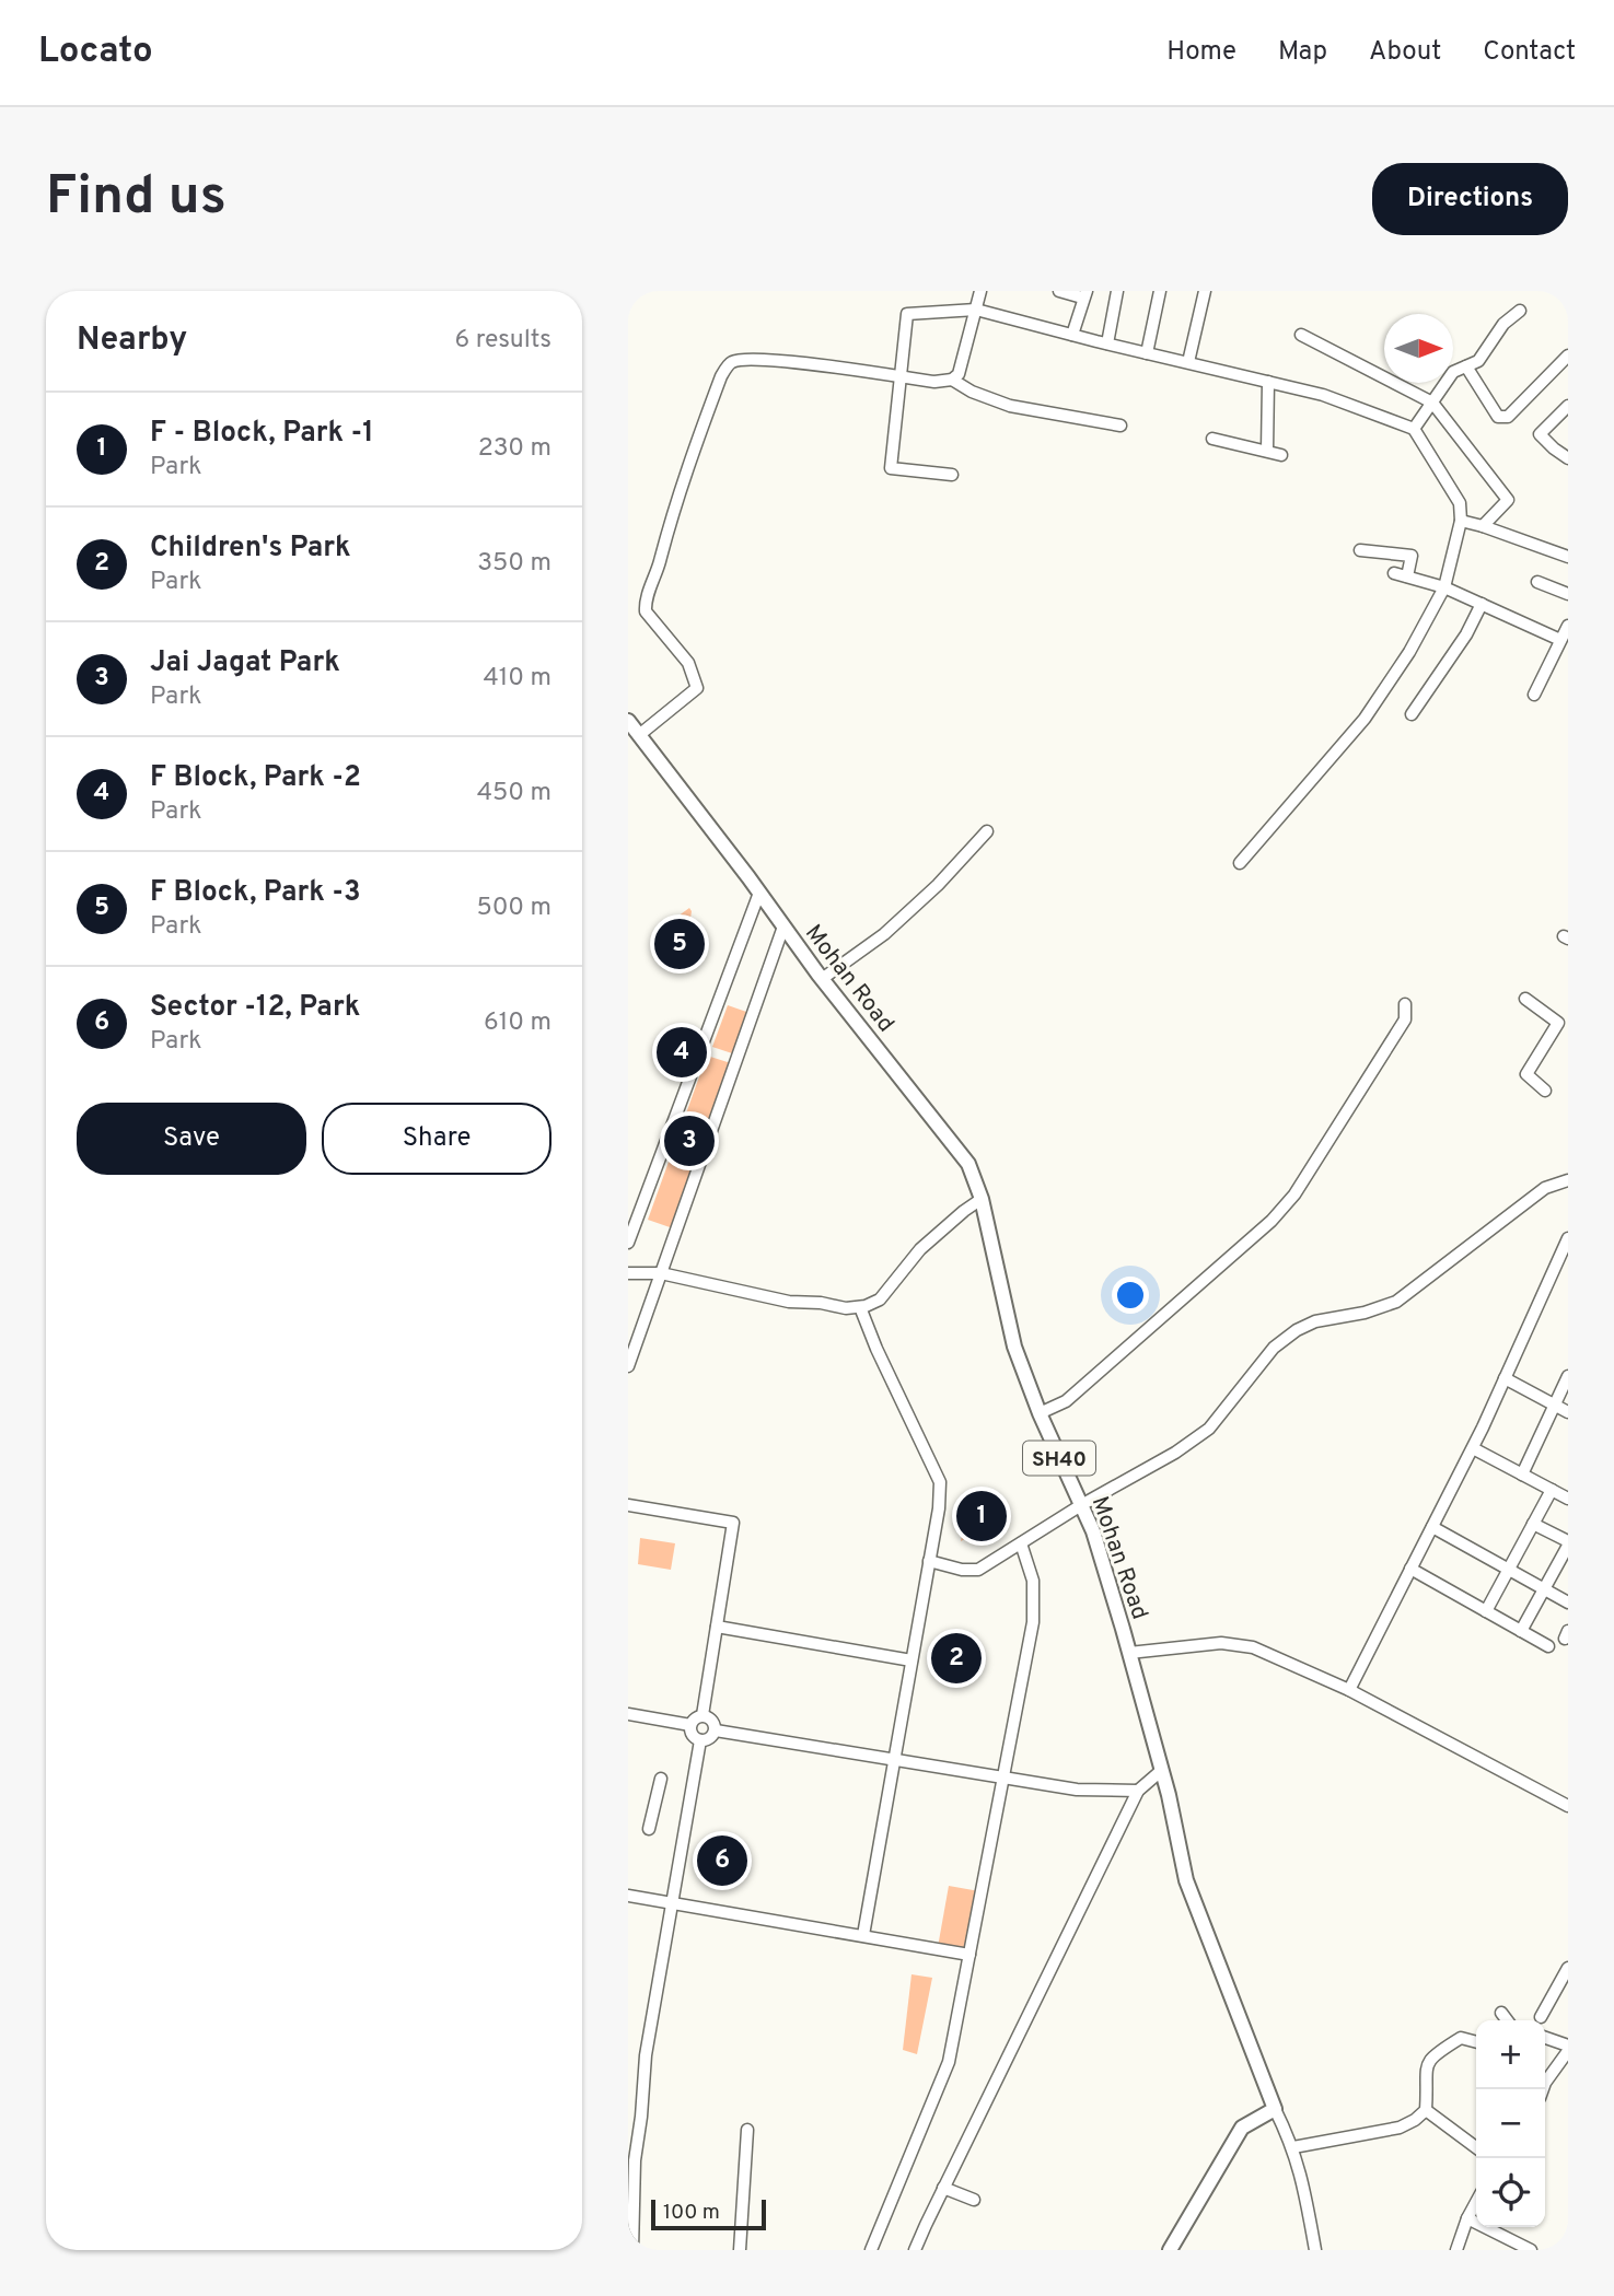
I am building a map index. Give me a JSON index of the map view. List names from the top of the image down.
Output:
{
  "streets": {
    "main road": ["Mohan Road", "SH40"]
  },
  "scale_bar": "100 m",
  "north": "right",
  "page": {
    "header": "Locato",
    "nav": [
      "Home",
      "Map",
      "About",
      "Contact"
    ],
    "buttons": [
      "Directions",
      ["Save", "Share"]
    ],
    "title": "Find us",
    "heading": ["Nearby", "6 results"],
    "list": [
      {
        "mark": "1",
        "name": "F - Block, Park -1",
        "note": "Park",
        "value": "230 m"
      },
      {
        "mark": "2",
        "name": "Children's Park",
        "note": "Park",
        "value": "350 m"
      },
      {
        "mark": "3",
        "name": "Jai Jagat Park",
        "note": "Park",
        "value": "410 m"
      },
      {
        "mark": "4",
        "name": "F Block, Park -2",
        "note": "Park",
        "value": "450 m"
      },
      {
        "mark": "5",
        "name": "F Block, Park -3",
        "note": "Park",
        "value": "500 m"
      },
      {
        "mark": "6",
        "name": "Sector -12, Park",
        "note": "Park",
        "value": "610 m"
      }
    ],
    "pins": [
      "5",
      "4",
      "3",
      "1",
      "2",
      "6"
    ],
    "map_buttons": ["+", "−"],
    "scale": "100 m"
  }
}
